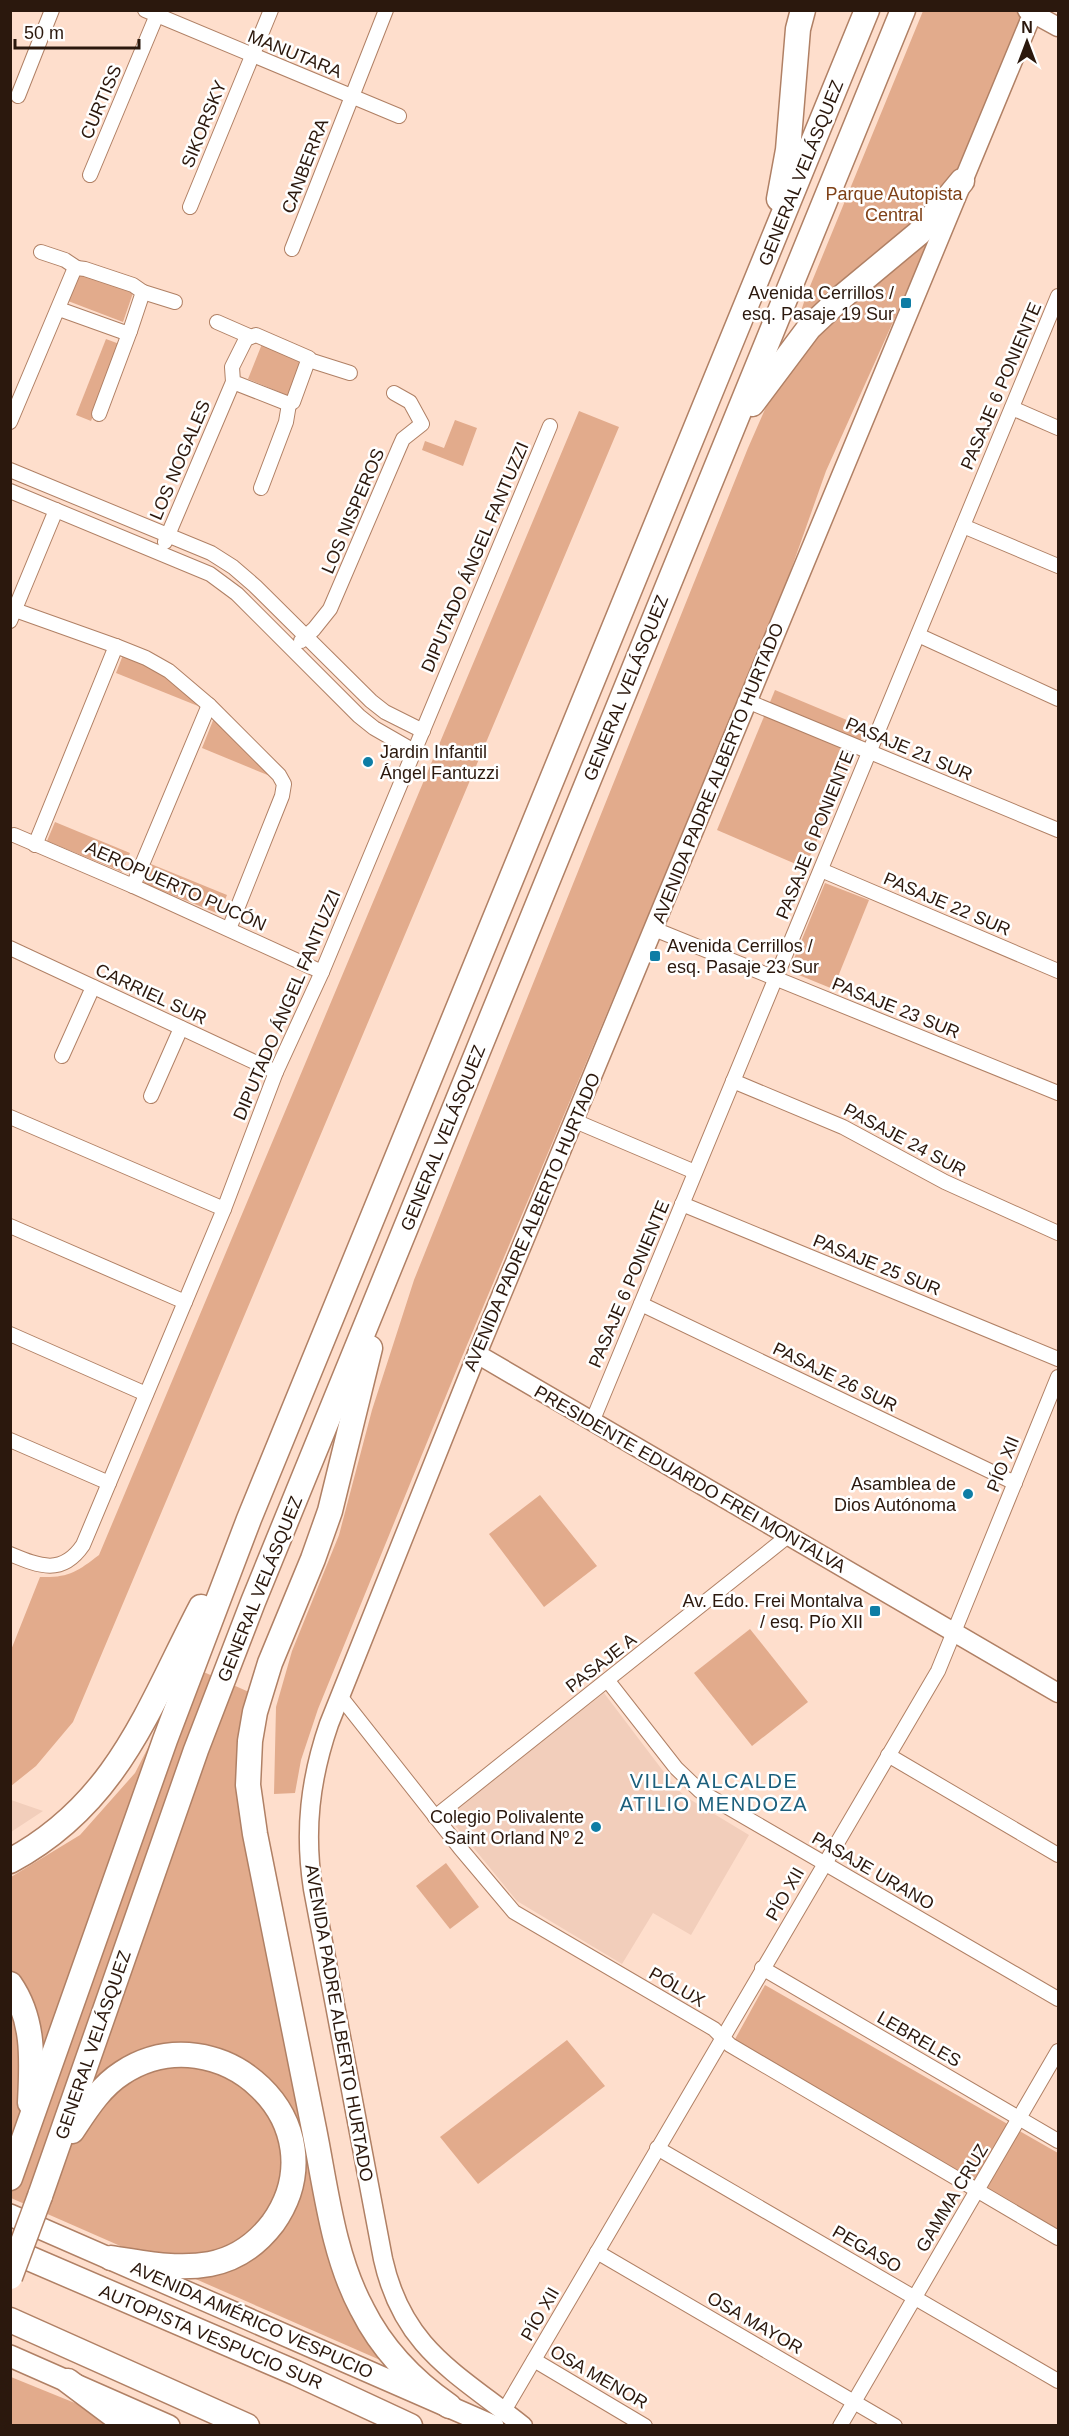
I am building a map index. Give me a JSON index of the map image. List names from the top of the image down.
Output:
{
  "streets": {
    "highway": ["GENERAL VELÁSQUEZ", "AUTOPISTA VESPUCIO SUR"],
    "main road": ["AVENIDA AMÉRICO VESPUCIO"],
    "street": [
      "MANUTARA",
      "CURTISS",
      "SIKORSKY",
      "CANBERRA",
      "PASAJE 6 PONIENTE",
      "LOS NOGALES",
      "LOS NISPEROS",
      "DIPUTADO ÁNGEL FANTUZZI",
      "PASAJE 21 SUR",
      "AVENIDA PADRE ALBERTO HURTADO",
      "AEROPUERTO PUCÓN",
      "PASAJE 22 SUR",
      "CARRIEL SUR",
      "PASAJE 23 SUR",
      "PASAJE 24 SUR",
      "PASAJE 25 SUR",
      "PASAJE 26 SUR",
      "PÍO XII",
      "PRESIDENTE EDUARDO FREI MONTALVA",
      "PASAJE A",
      "PASAJE URANO",
      "PÓLUX",
      "LEBRELES",
      "GAMMA CRUZ",
      "PEGASO",
      "OSA MAYOR",
      "OSA MENOR"
    ]
  },
  "crossings": [
    ["MANUTARA", "CURTISS"],
    ["MANUTARA", "SIKORSKY"],
    ["MANUTARA", "CANBERRA"],
    ["PASAJE 6 PONIENTE", "PASAJE 21 SUR"],
    ["PASAJE 6 PONIENTE", "PASAJE 22 SUR"],
    ["PASAJE 6 PONIENTE", "PASAJE 23 SUR"],
    ["PASAJE 6 PONIENTE", "PASAJE 24 SUR"],
    ["PASAJE 6 PONIENTE", "PASAJE 25 SUR"],
    ["PASAJE 6 PONIENTE", "PASAJE 26 SUR"],
    ["PASAJE 6 PONIENTE", "PRESIDENTE EDUARDO FREI MONTALVA"],
    ["DIPUTADO ÁNGEL FANTUZZI", "AEROPUERTO PUCÓN"],
    ["DIPUTADO ÁNGEL FANTUZZI", "CARRIEL SUR"],
    ["PASAJE 21 SUR", "AVENIDA PADRE ALBERTO HURTADO"],
    ["AVENIDA PADRE ALBERTO HURTADO", "PASAJE 23 SUR"],
    ["AVENIDA PADRE ALBERTO HURTADO", "PÍO XII"],
    ["AVENIDA PADRE ALBERTO HURTADO", "PRESIDENTE EDUARDO FREI MONTALVA"],
    ["AVENIDA PADRE ALBERTO HURTADO", "PÓLUX"],
    ["AVENIDA PADRE ALBERTO HURTADO", "AVENIDA AMÉRICO VESPUCIO"],
    ["PASAJE 26 SUR", "PÍO XII"],
    ["PÍO XII", "PRESIDENTE EDUARDO FREI MONTALVA"],
    ["PÍO XII", "PASAJE URANO"],
    ["PÍO XII", "PÓLUX"],
    ["PÍO XII", "LEBRELES"],
    ["PÍO XII", "PEGASO"],
    ["PÍO XII", "AVENIDA AMÉRICO VESPUCIO"],
    ["PÍO XII", "OSA MAYOR"],
    ["PÍO XII", "OSA MENOR"],
    ["PRESIDENTE EDUARDO FREI MONTALVA", "PASAJE A"],
    ["PASAJE A", "PASAJE URANO"],
    ["PASAJE A", "PÓLUX"],
    ["PÓLUX", "GAMMA CRUZ"],
    ["LEBRELES", "GAMMA CRUZ"],
    ["GAMMA CRUZ", "PEGASO"],
    ["GAMMA CRUZ", "OSA MAYOR"]
  ],
  "districts": ["VILLA ALCALDE ATILIO MENDOZA"],
  "parks": ["Parque Autopista Central"],
  "places": {
    "transit": ["Avenida Cerrillos / esq. Pasaje 19 Sur", "Avenida Cerrillos / esq. Pasaje 23 Sur", "Av. Edo. Frei Montalva / esq. Pío XII"],
    "other": ["Jardin Infantil Ángel Fantuzzi", "Asamblea de Dios Autónoma", "Colegio Polivalente Saint Orland Nº 2"]
  },
  "scale_bar": "50 m",
  "north": "top"
}
